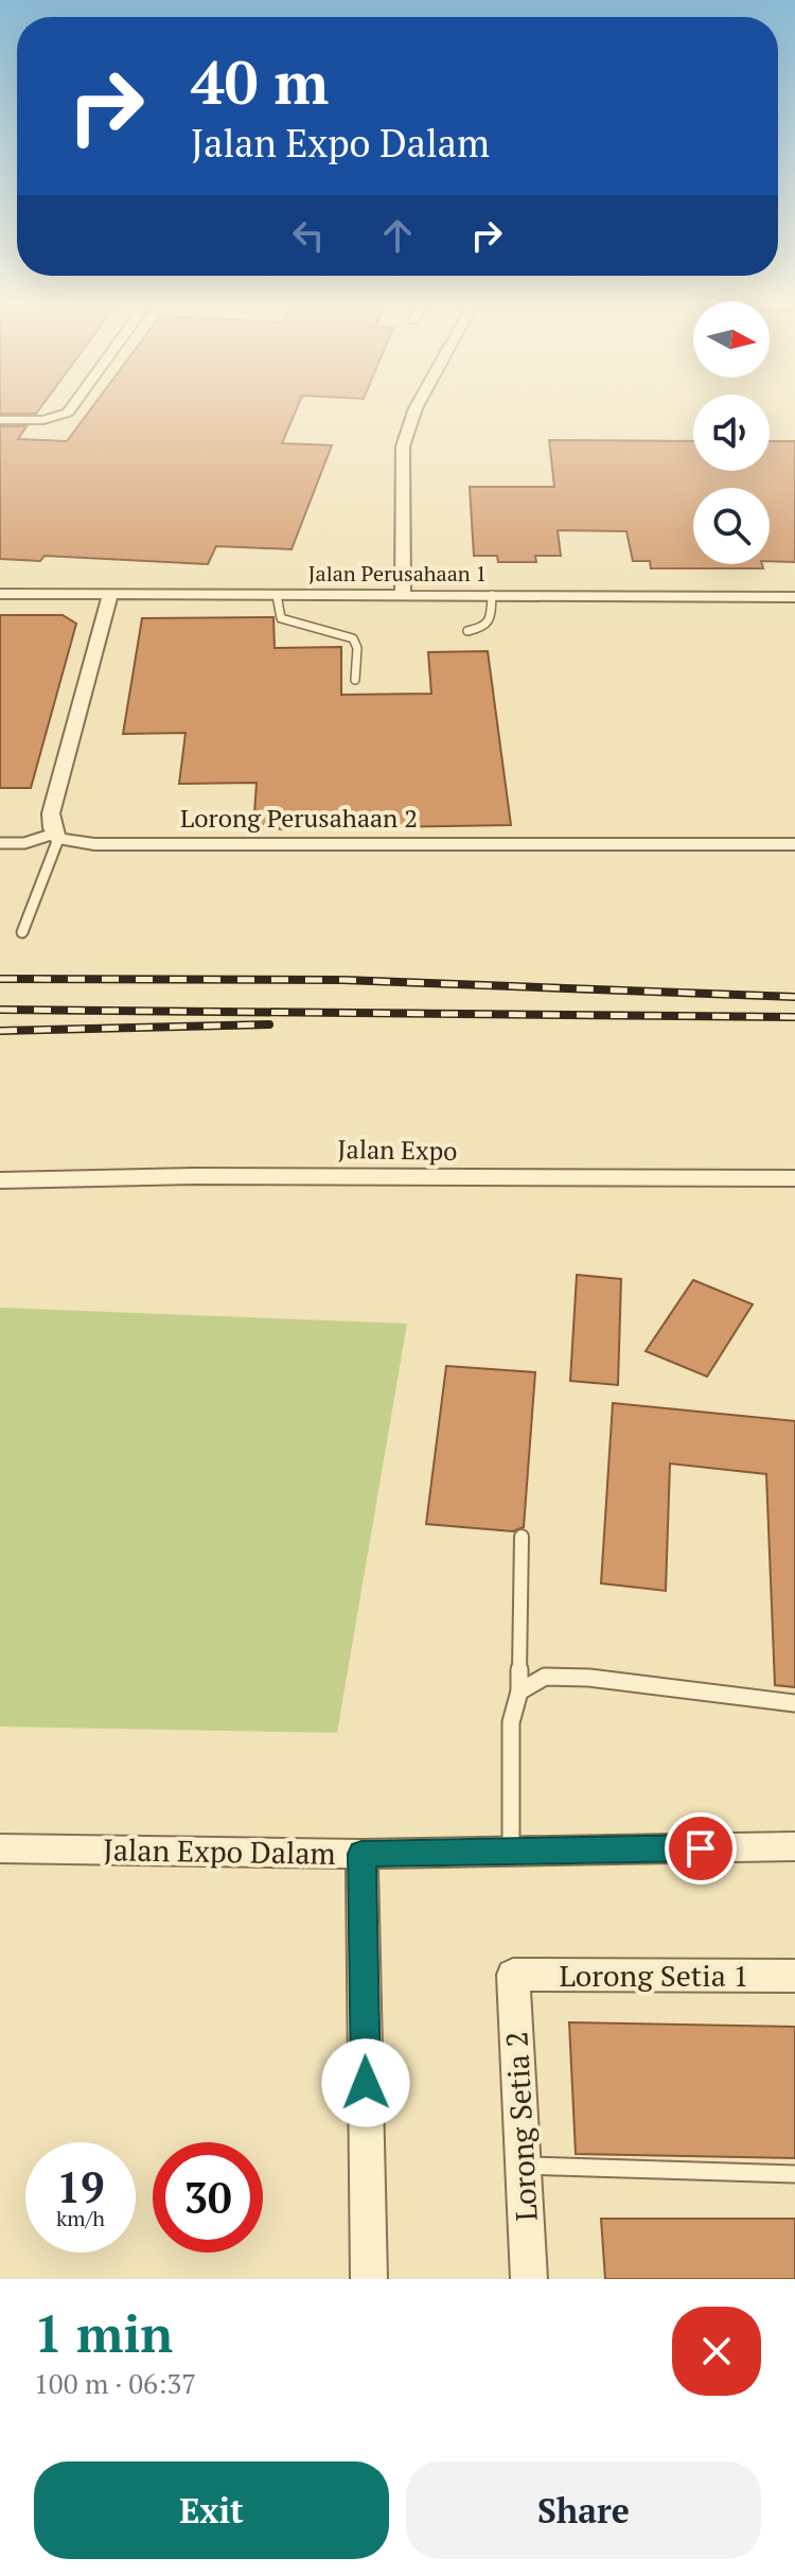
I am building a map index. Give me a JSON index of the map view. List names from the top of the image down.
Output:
{
  "streets": {
    "street": [
      "Jalan Perusahaan 1",
      "Lorong Perusahaan 2",
      "Jalan Expo",
      "Jalan Expo Dalam",
      "Lorong Setia 1",
      "Lorong Setia 2"
    ]
  },
  "crossings": [
    ["Lorong Setia 1", "Lorong Setia 2"]
  ],
  "north": "right",
  "page": {
    "turn": ["40 m", "Jalan Expo Dalam"],
    "speed": "19 km/h",
    "limit": "30",
    "heading": ["1 min", "100 m · 06:37"],
    "buttons": ["Exit", "Share"]
  }
}
